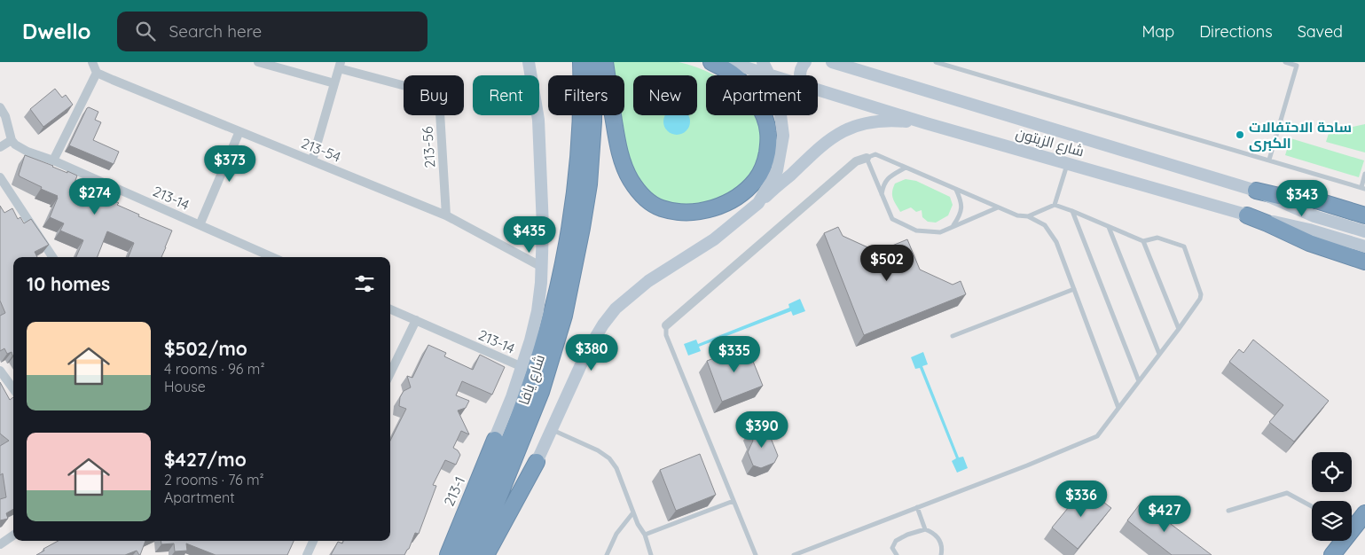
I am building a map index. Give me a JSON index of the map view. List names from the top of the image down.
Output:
{
  "streets": {
    "highway": ["شارع يافا"],
    "main road": ["شارع الزيتون", "213-1"],
    "street": ["213-56", "213-54", "213-14"]
  },
  "crossings": [
    ["213-56", "213-54"],
    ["213-54", "213-1"],
    ["213-14", "213-1"]
  ],
  "places": ["ساحة الاحتفالات الكبرى"],
  "page": {
    "header": "Dwello",
    "search": "Search here",
    "nav": ["Map", "Directions", "Saved"],
    "chip": [
      "Buy",
      "Rent",
      "Filters",
      "New",
      "Apartment"
    ],
    "price": [
      "$373",
      "$274",
      "$343",
      "$435",
      "$502",
      "$380",
      "$335",
      "$390",
      "$336",
      "$427"
    ],
    "heading": "10 homes",
    "list": [
      {
        "name": "$502/mo",
        "note": "4 rooms · 96 m² · House"
      },
      {
        "name": "$427/mo",
        "note": "2 rooms · 76 m² · Apartment"
      }
    ]
  }
}
